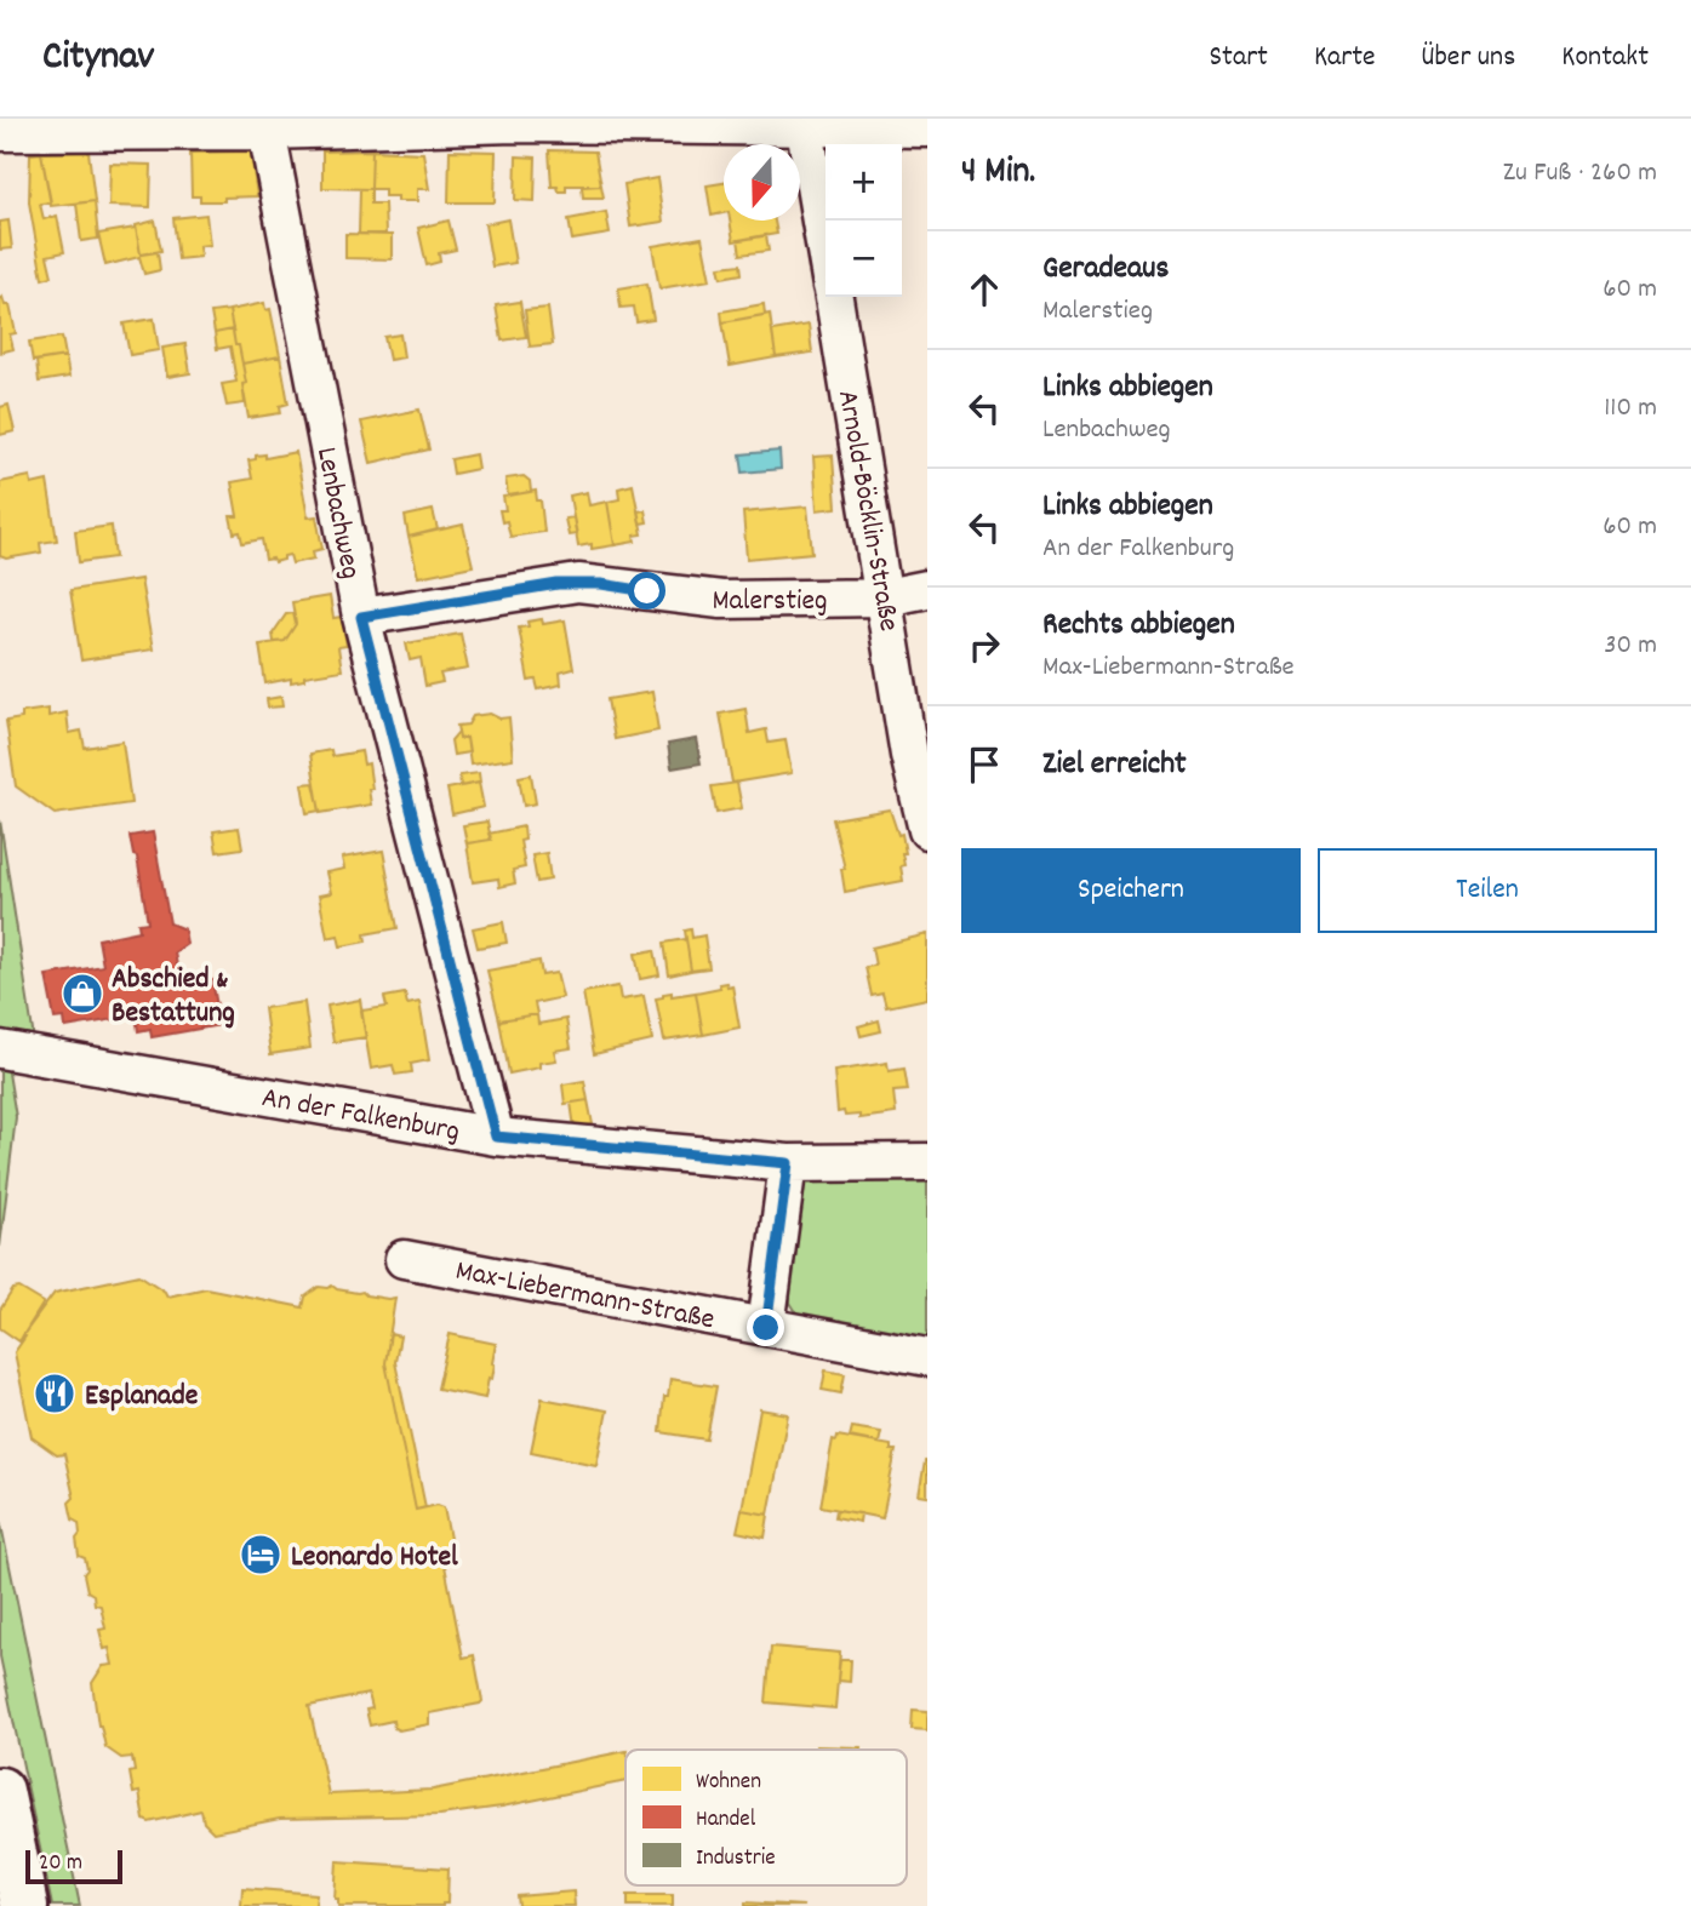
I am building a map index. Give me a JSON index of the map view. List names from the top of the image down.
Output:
{
  "streets": {
    "street": [
      "Arnold-Böcklin-Straße",
      "Lenbachweg",
      "Malerstieg",
      "An der Falkenburg",
      "Max-Liebermann-Straße"
    ]
  },
  "crossings": [
    ["Arnold-Böcklin-Straße", "Malerstieg"],
    ["Lenbachweg", "Malerstieg"],
    ["Lenbachweg", "An der Falkenburg"]
  ],
  "places": {
    "shop": ["Abschied & Bestattung"],
    "restaurant": ["Esplanade"],
    "hotel": ["Leonardo Hotel"]
  },
  "legend": ["Wohnen", "Handel", "Industrie"],
  "scale_bar": "20 m",
  "north": "bottom",
  "page": {
    "header": "Citynav",
    "nav": [
      "Start",
      "Karte",
      "Über uns",
      "Kontakt"
    ],
    "heading": ["4 Min.", "Zu Fuß · 260 m"],
    "map_buttons": ["+", "−"],
    "list": [
      ["Geradeaus", "Malerstieg", "60 m"],
      ["Links abbiegen", "Lenbachweg", "110 m"],
      ["Links abbiegen", "An der Falkenburg", "60 m"],
      ["Rechts abbiegen", "Max-Liebermann-Straße", "30 m"],
      "Ziel erreicht"
    ],
    "buttons": ["Speichern", "Teilen"],
    "scale": "20 m"
  }
}
